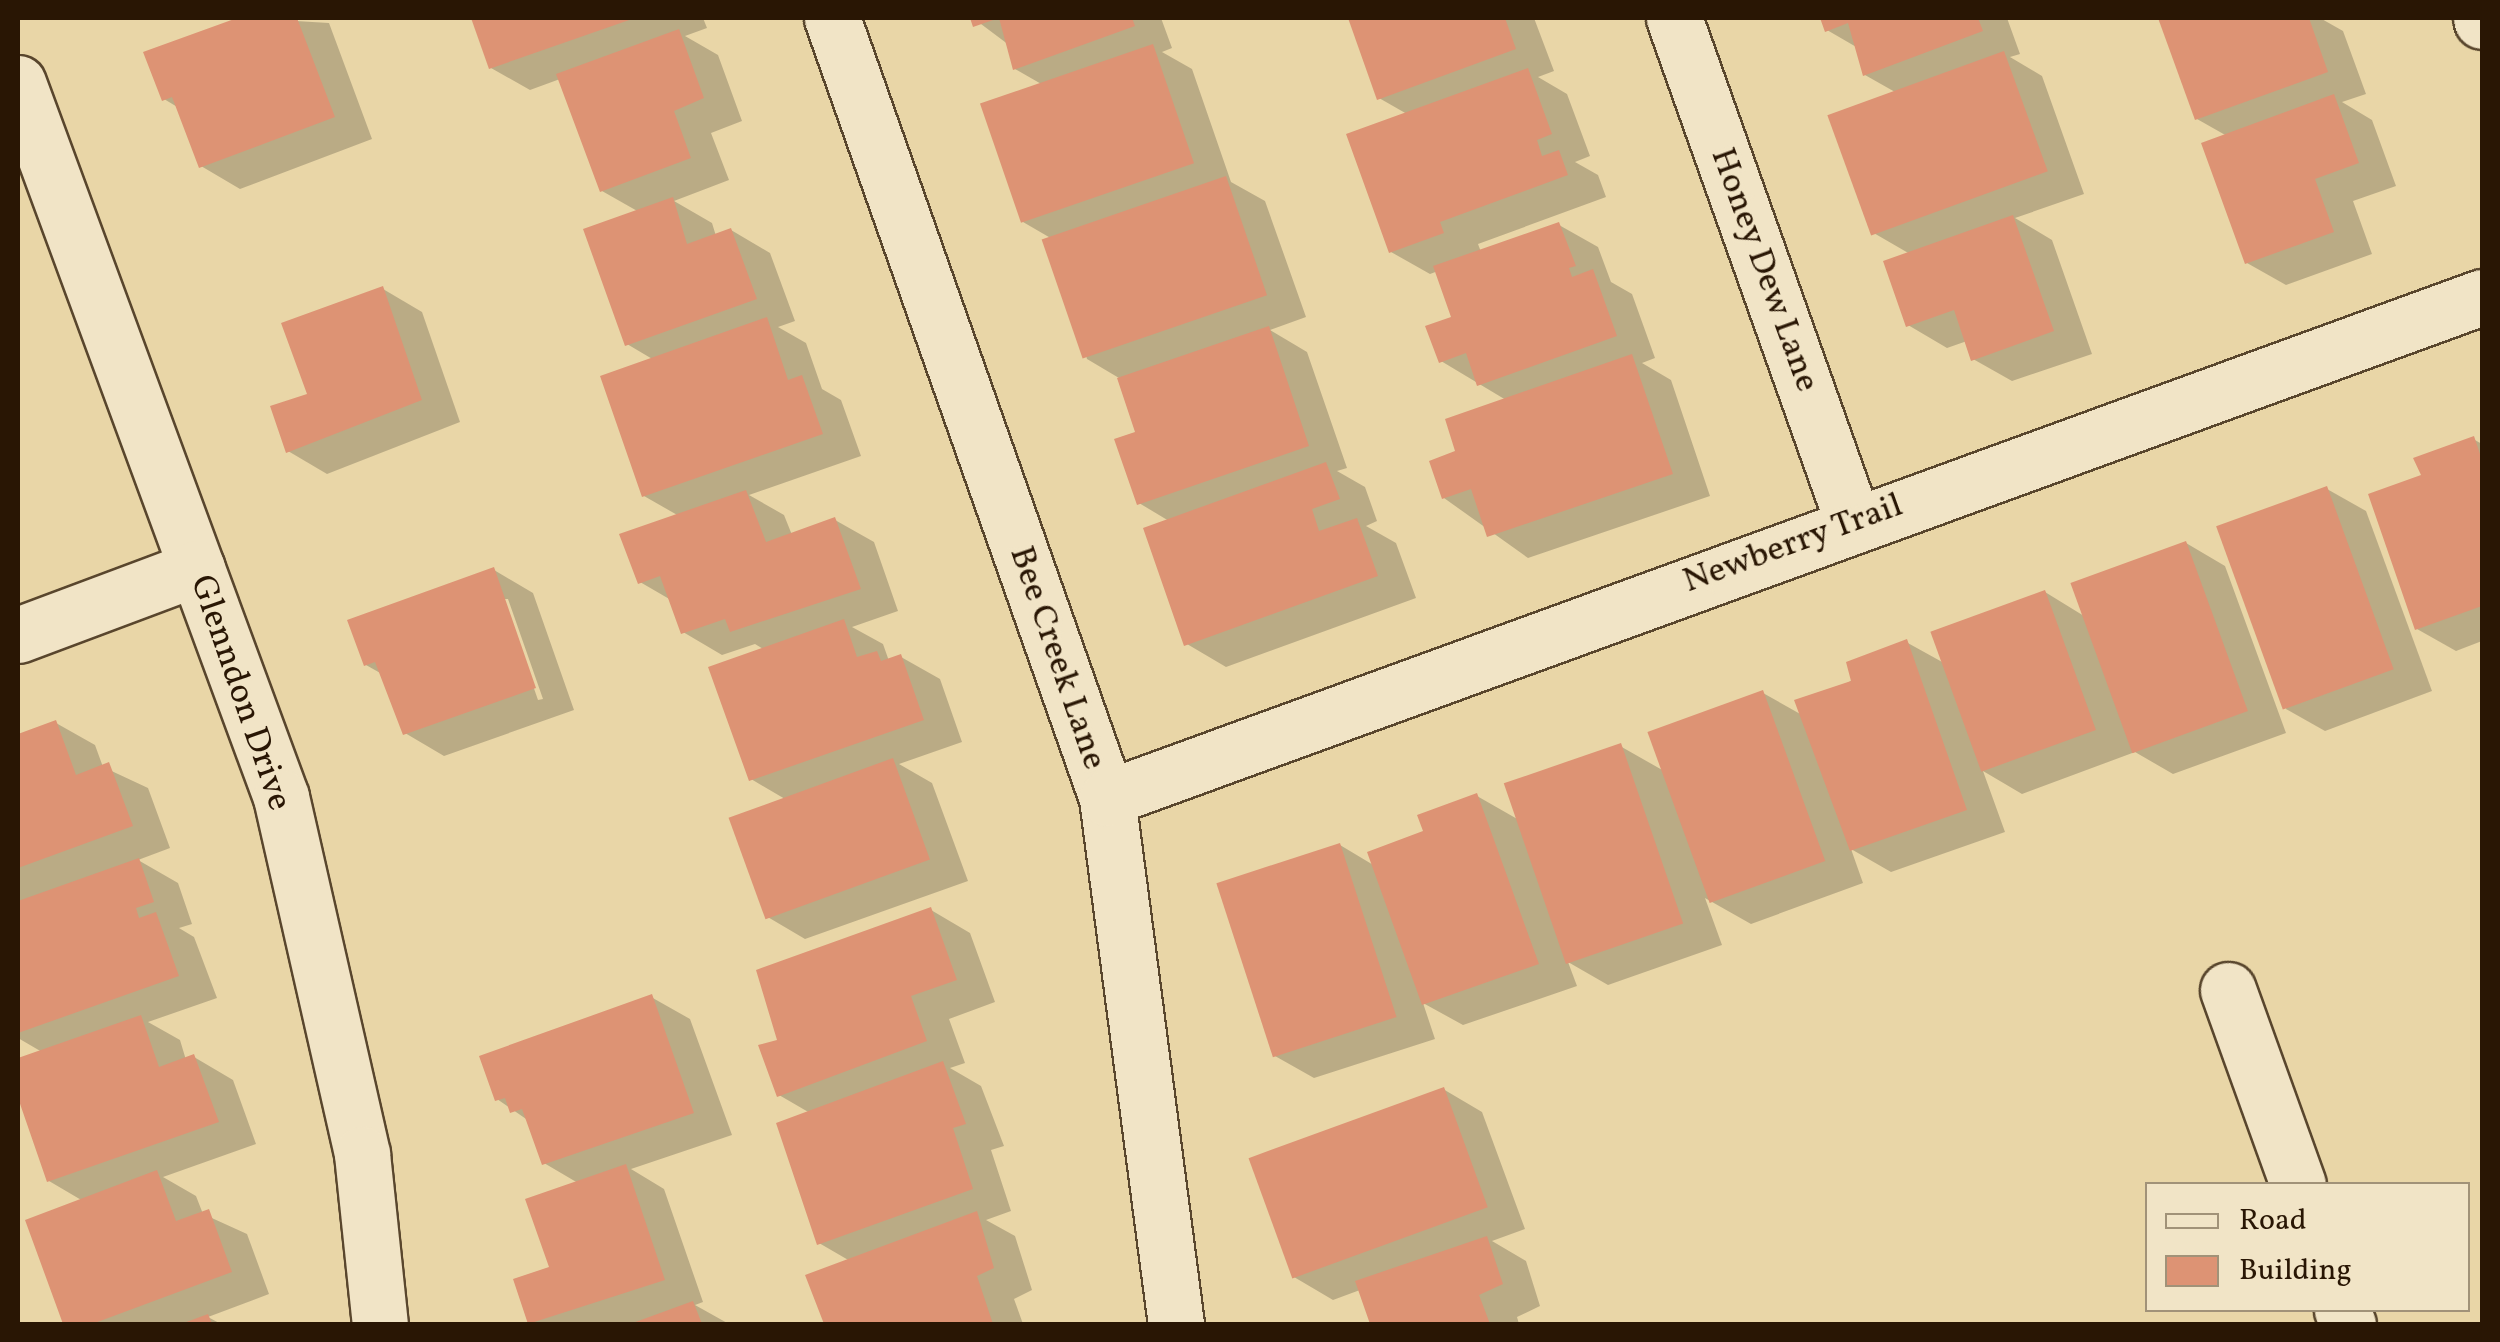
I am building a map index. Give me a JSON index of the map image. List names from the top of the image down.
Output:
{
  "streets": {
    "street": [
      "Honey Dew Lane",
      "Newberry Trail",
      "Bee Creek Lane",
      "Glenndon Drive"
    ]
  },
  "crossings": [
    ["Honey Dew Lane", "Newberry Trail"],
    ["Newberry Trail", "Bee Creek Lane"]
  ],
  "legend": ["Road", "Building"]
}
